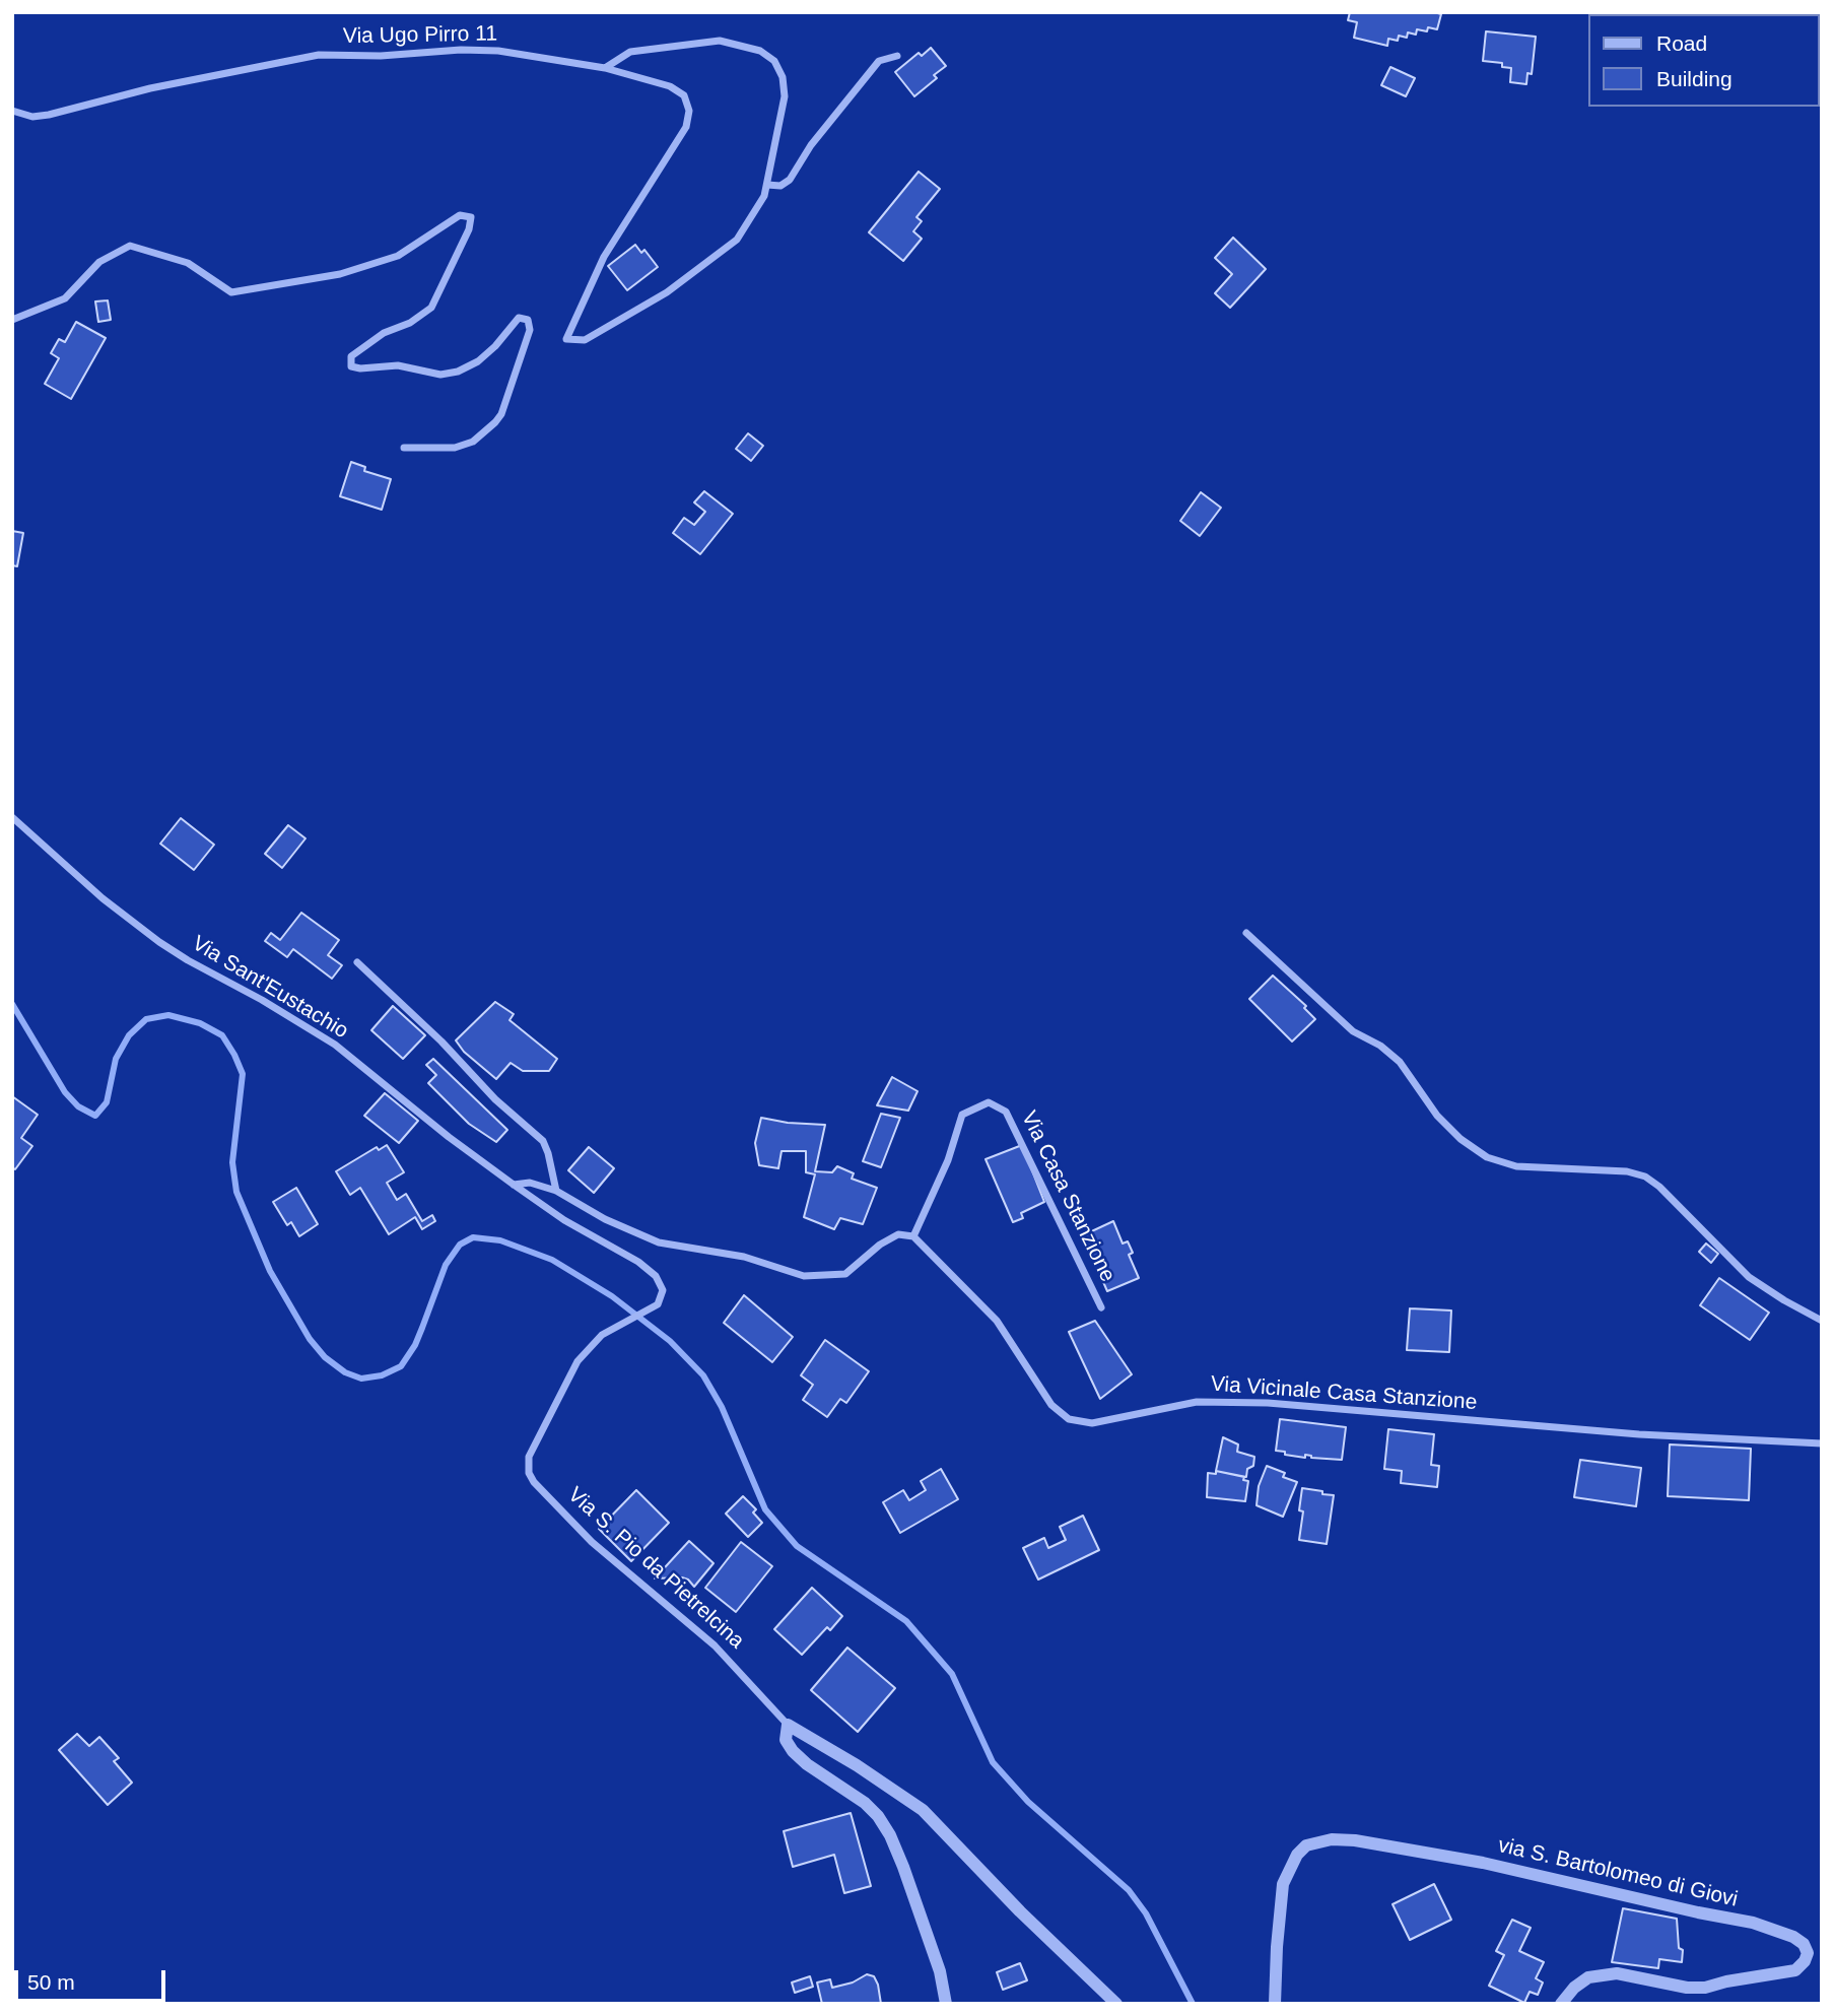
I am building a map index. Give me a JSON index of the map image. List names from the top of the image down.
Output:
{
  "streets": {
    "street": [
      "Via Ugo Pirro 11",
      "Via Sant'Eustachio",
      "Via Casa Stanzione",
      "Via Vicinale Casa Stanzione",
      "Via S. Pio da Pietrelcina",
      "via S. Bartolomeo di Giovi"
    ]
  },
  "crossings": [
    ["Via Sant'Eustachio", "Via S. Pio da Pietrelcina"],
    ["Via Casa Stanzione", "Via Vicinale Casa Stanzione"]
  ],
  "legend": ["Road", "Building"],
  "scale_bar": "50 m"
}
